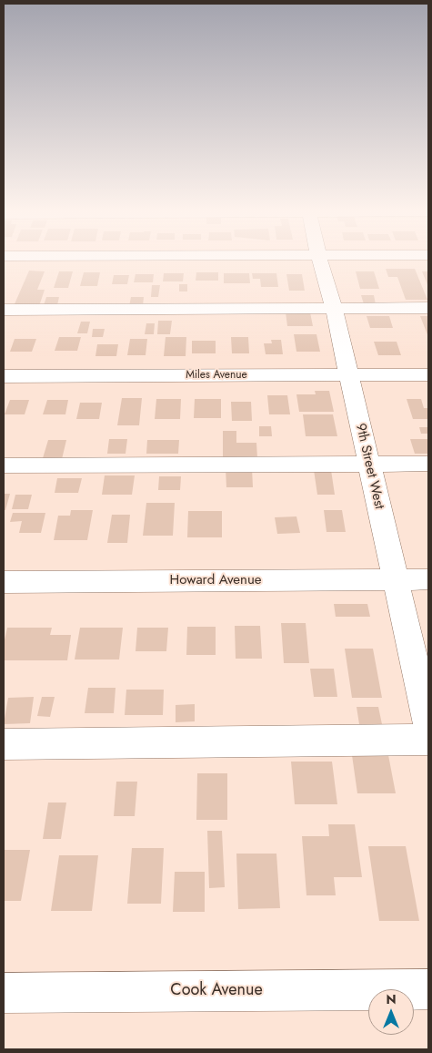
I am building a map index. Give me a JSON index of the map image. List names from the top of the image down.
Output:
{
  "streets": {
    "street": [
      "Miles Avenue",
      "9th Street West",
      "Howard Avenue",
      "Cook Avenue"
    ]
  },
  "crossings": [
    ["Miles Avenue", "9th Street West"],
    ["9th Street West", "Howard Avenue"]
  ],
  "north": "top"
}
